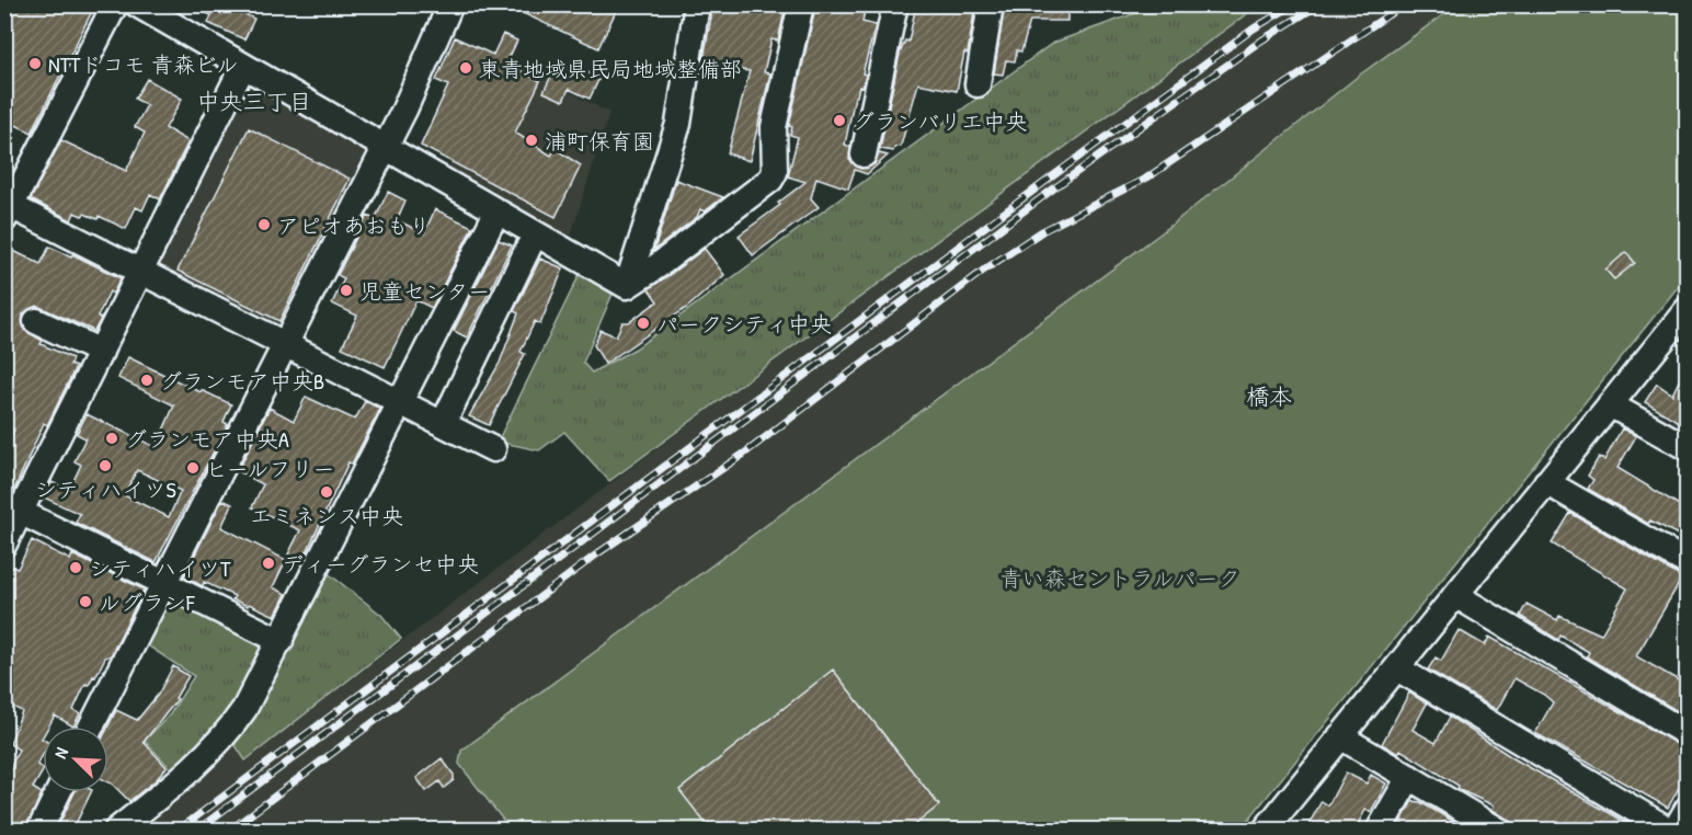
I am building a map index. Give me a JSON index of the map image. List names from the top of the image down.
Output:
{
  "districts": ["中央三丁目", "橋本"],
  "parks": ["青い森セントラルパーク"],
  "places": [
    "NTTドコモ 青森ビル",
    "東青地域県民局地域整備部",
    "グランバリエ中央",
    "浦町保育園",
    "アピオあおもり",
    "児童センター",
    "パークシティ中央",
    "グランモア中央B",
    "グランモア中央A",
    "シティハイツS",
    "ヒールフリー",
    "エミネンス中央",
    "ディーグランセ中央",
    "シティハイツT",
    "ルグランF"
  ],
  "north": "top left"
}
